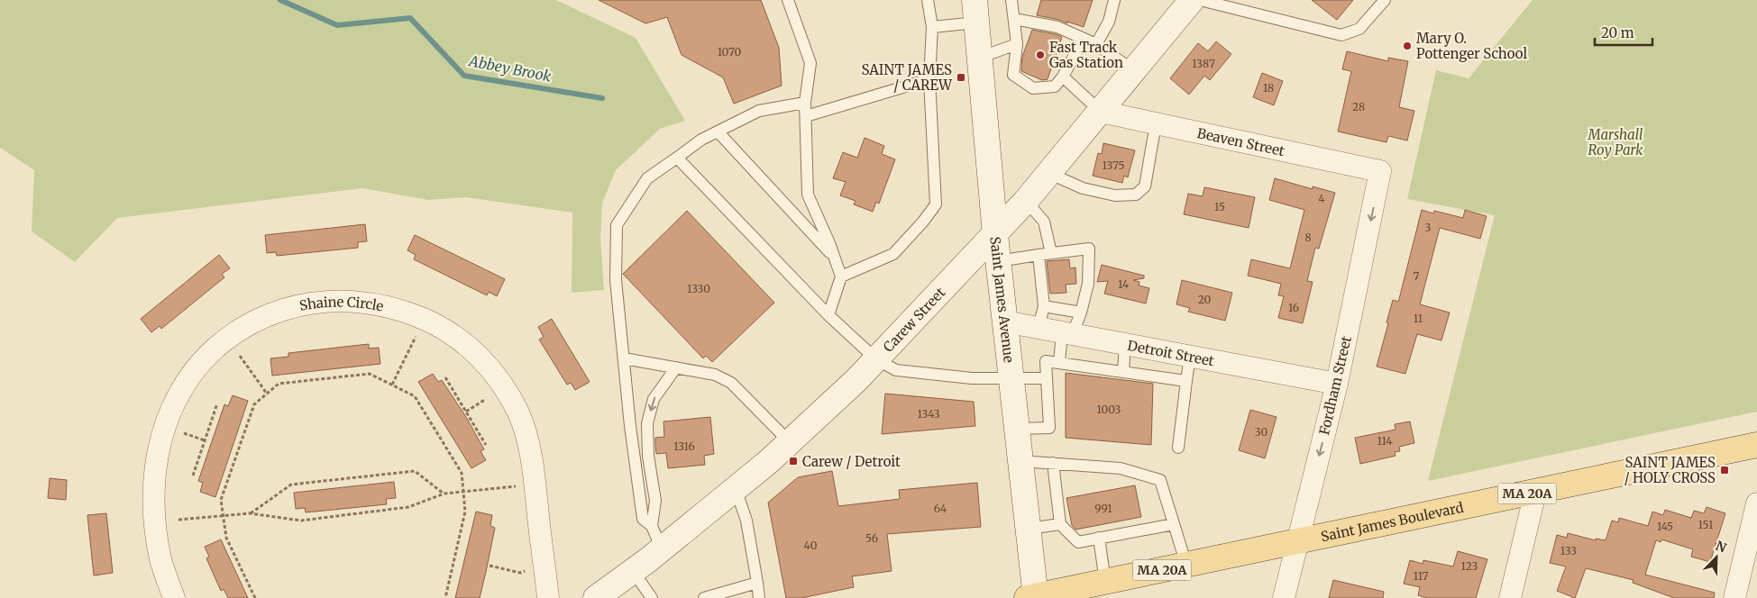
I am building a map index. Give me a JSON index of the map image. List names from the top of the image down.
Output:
{
  "streets": {
    "main road": [
      "Saint James Avenue",
      "Carew Street",
      "MA 20A",
      "Saint James Boulevard"
    ],
    "street": [
      "Beaven Street",
      "Shaine Circle",
      "Detroit Street",
      "Fordham Street"
    ]
  },
  "crossings": [
    ["Beaven Street", "Carew Street"],
    ["Beaven Street", "Fordham Street"],
    ["Saint James Avenue", "Carew Street"],
    ["Saint James Avenue", "Detroit Street"],
    ["Saint James Avenue", "Saint James Boulevard"],
    ["Detroit Street", "Fordham Street"],
    ["Fordham Street", "Saint James Boulevard"]
  ],
  "one_way": ["Fordham Street"],
  "water": ["Abbey Brook"],
  "parks": ["Marshall Roy Park"],
  "places": {
    "other": ["Mary O. Pottenger School", "Fast Track Gas Station"],
    "transit": ["SAINT JAMES / CAREW", "Carew / Detroit", "SAINT JAMES / HOLY CROSS"]
  },
  "house_numbers": [
    "1070",
    "1387",
    "18",
    "28",
    "1375",
    "4",
    "15",
    "3",
    "8",
    "7",
    "14",
    "1330",
    "20",
    "16",
    "11",
    "1003",
    "1343",
    "30",
    "114",
    "1316",
    "64",
    "991",
    "151",
    "145",
    "56",
    "40",
    "133",
    "123",
    "117"
  ],
  "scale_bar": "20 m",
  "north": "top right"
}
